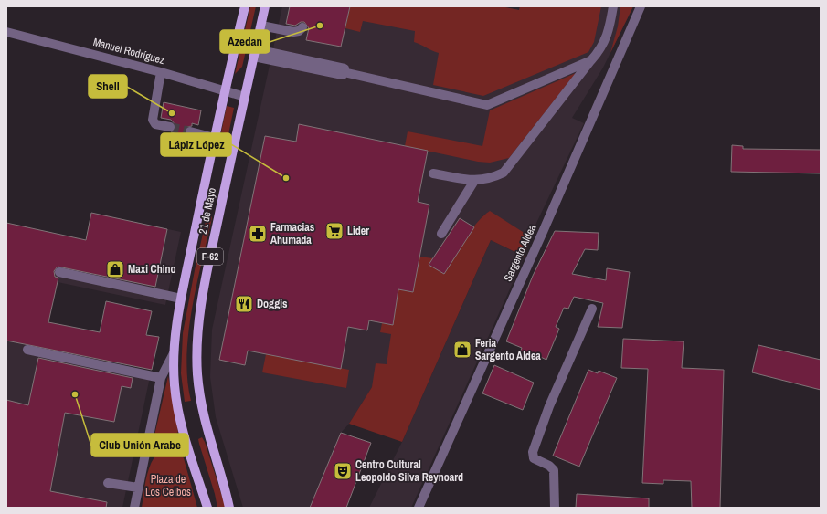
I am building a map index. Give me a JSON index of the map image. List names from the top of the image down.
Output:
{
  "streets": {
    "main road": ["21 de Mayo", "F-62"],
    "street": ["Manuel Rodríguez", "Sargento Aldea"]
  },
  "crossings": [
    ["Manuel Rodríguez", "21 de Mayo"]
  ],
  "parks": ["Plaza de Los Ceibos"],
  "places": {
    "other": [
      "Azedan",
      "Shell",
      "Lápiz López",
      "Club Unión Arabe"
    ],
    "supermarket": ["Lider"],
    "pharmacy": ["Farmacias Ahumada"],
    "shop": ["Maxi Chino", "Feria Sargento Aldea"],
    "restaurant": ["Doggis"],
    "theatre": ["Centro Cultural Leopoldo Silva Reynoard"]
  }
}
